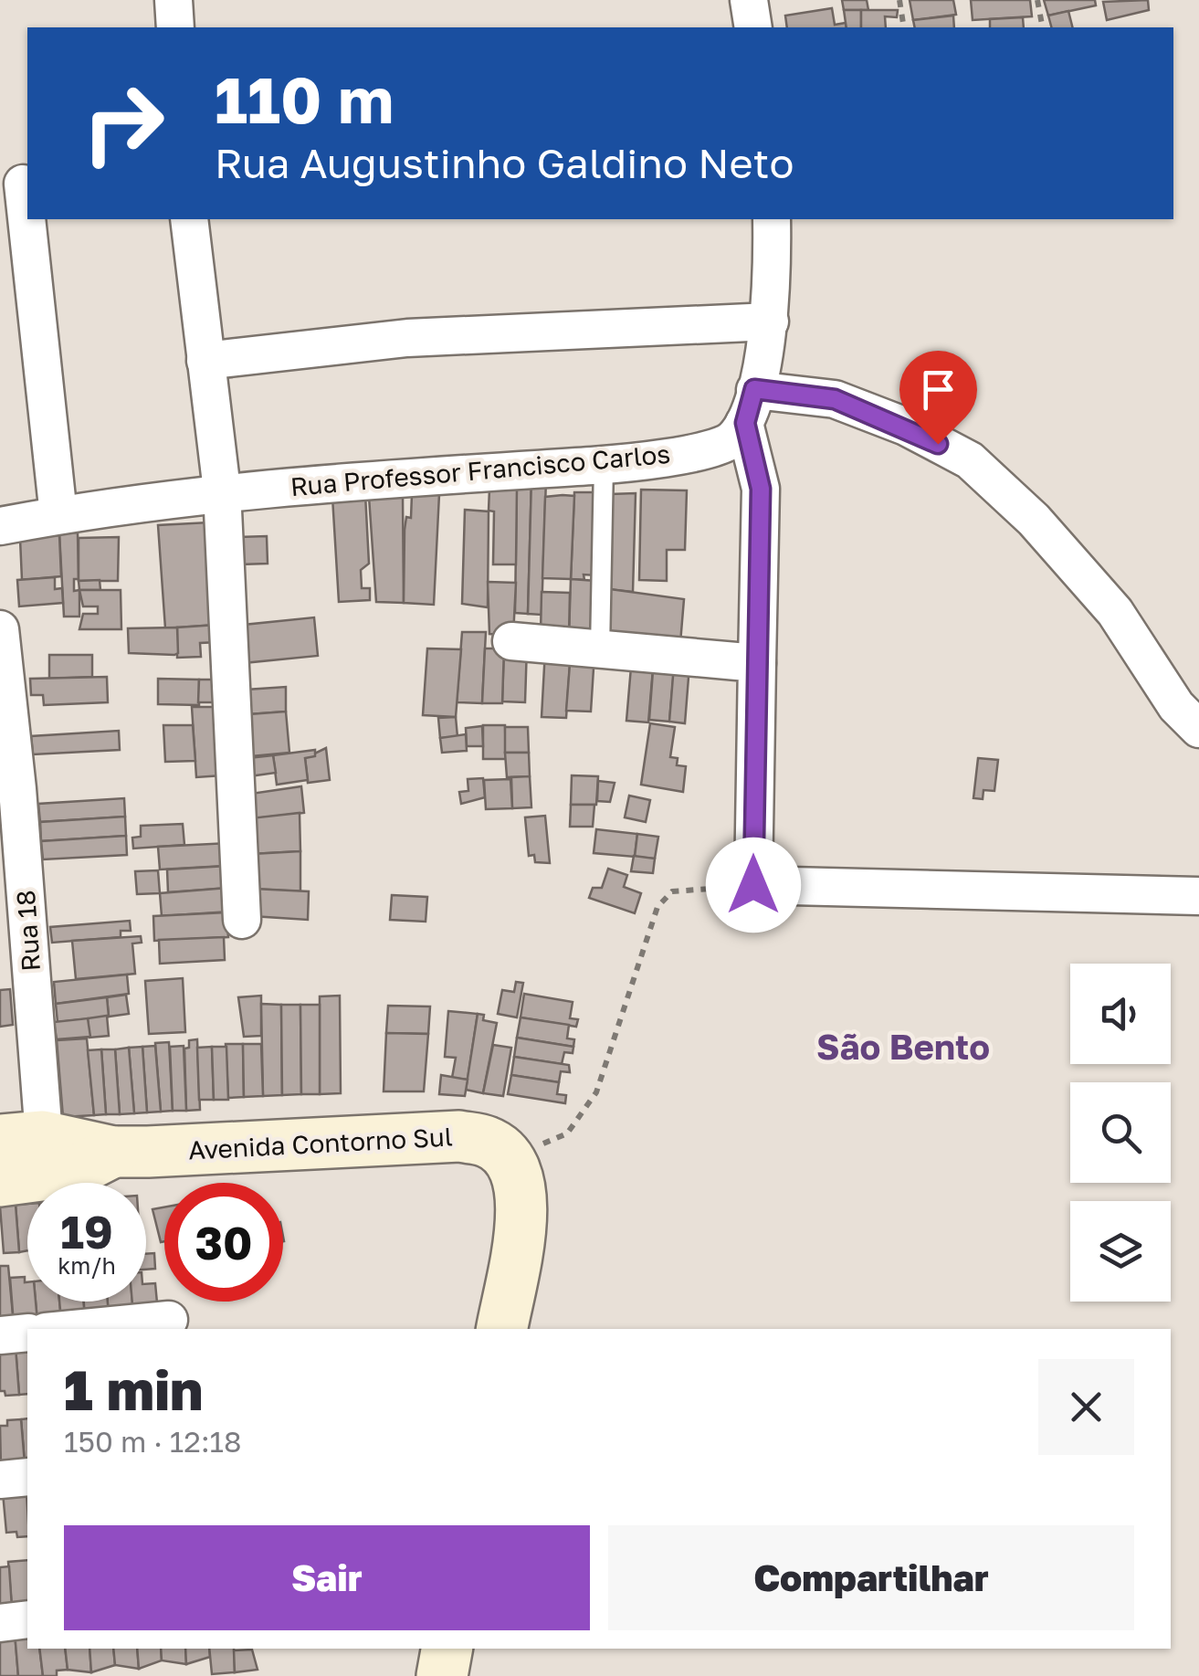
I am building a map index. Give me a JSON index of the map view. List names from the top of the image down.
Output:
{
  "streets": {
    "street": ["Rua Professor Francisco Carlos", "Rua 18", "Avenida Contorno Sul"]
  },
  "crossings": [
    ["Rua 18", "Avenida Contorno Sul"]
  ],
  "districts": ["São Bento"],
  "page": {
    "turn": ["110 m", "Rua Augustinho Galdino Neto"],
    "speed": "19 km/h",
    "limit": "30",
    "heading": ["1 min", "150 m · 12:18"],
    "buttons": ["Sair", "Compartilhar"]
  }
}
